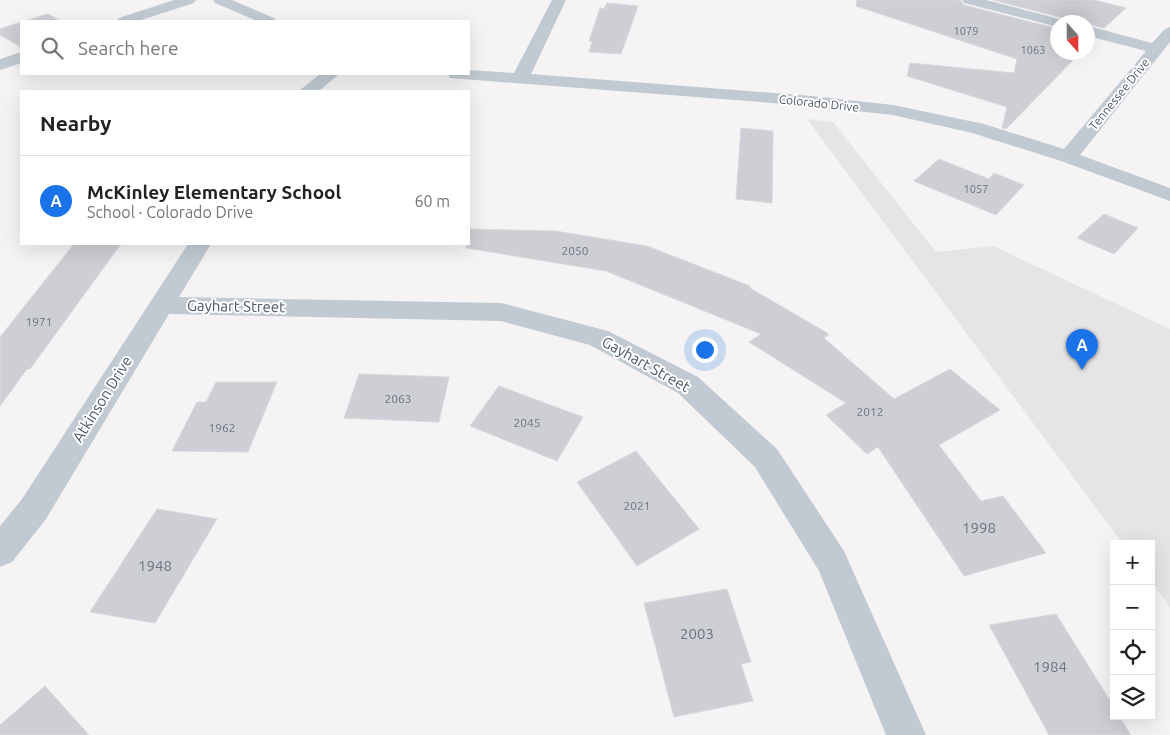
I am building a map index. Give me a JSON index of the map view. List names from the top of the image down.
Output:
{
  "streets": {
    "street": [
      "Tennessee Drive",
      "Colorado Drive",
      "Gayhart Street",
      "Atkinson Drive"
    ]
  },
  "crossings": [
    ["Tennessee Drive", "Colorado Drive"],
    ["Gayhart Street", "Atkinson Drive"]
  ],
  "house_numbers": [
    "1079",
    "1063",
    "1057",
    "2050",
    "1971",
    "2063",
    "2012",
    "2045",
    "1962",
    "2021",
    "1998",
    "1948",
    "2003",
    "1984"
  ],
  "north": "bottom",
  "page": {
    "search": "Search here",
    "heading": "Nearby",
    "list": [
      {
        "mark": "A",
        "name": "McKinley Elementary School",
        "note": "School · Colorado Drive",
        "value": "60 m"
      }
    ],
    "pins": "A",
    "map_buttons": ["+", "−"]
  }
}
